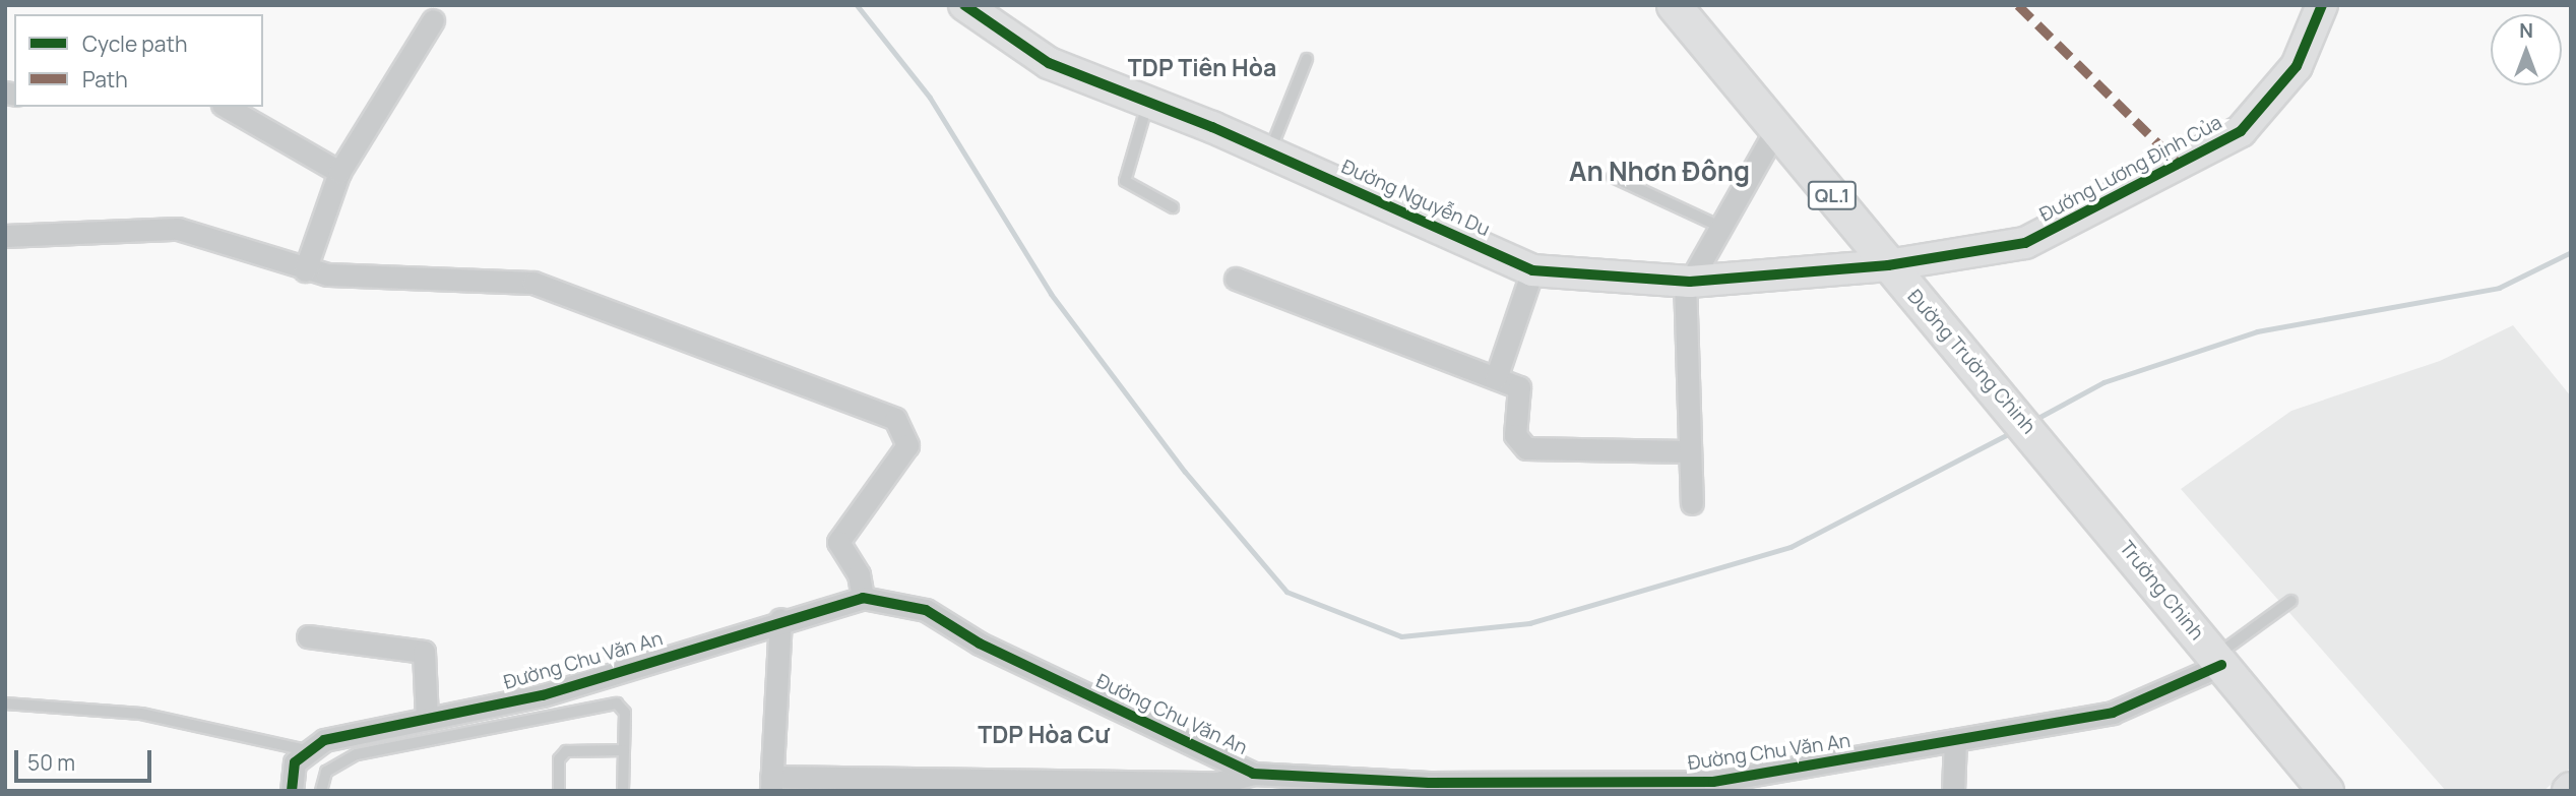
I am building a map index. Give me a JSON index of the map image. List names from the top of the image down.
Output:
{
  "streets": {
    "main road": ["QL.1", "Đường Trường Chinh", "Trường Chinh"],
    "street": ["Đướng Lương Định Của", "Đường Nguyễn Du", "Đường Chu Văn An"]
  },
  "crossings": [
    ["Đướng Lương Định Của", "Đường Nguyễn Du"],
    ["Đướng Lương Định Của", "Đường Trường Chinh"],
    ["Đường Nguyễn Du", "Đường Trường Chinh"],
    ["Đường Trường Chinh", "Trường Chinh"],
    ["Trường Chinh", "Đường Chu Văn An"]
  ],
  "districts": ["TDP Tiên Hòa", "An Nhơn Đông", "TDP Hòa Cư"],
  "legend": ["Cycle path", "Path"],
  "scale_bar": "50 m",
  "north": "top"
}
